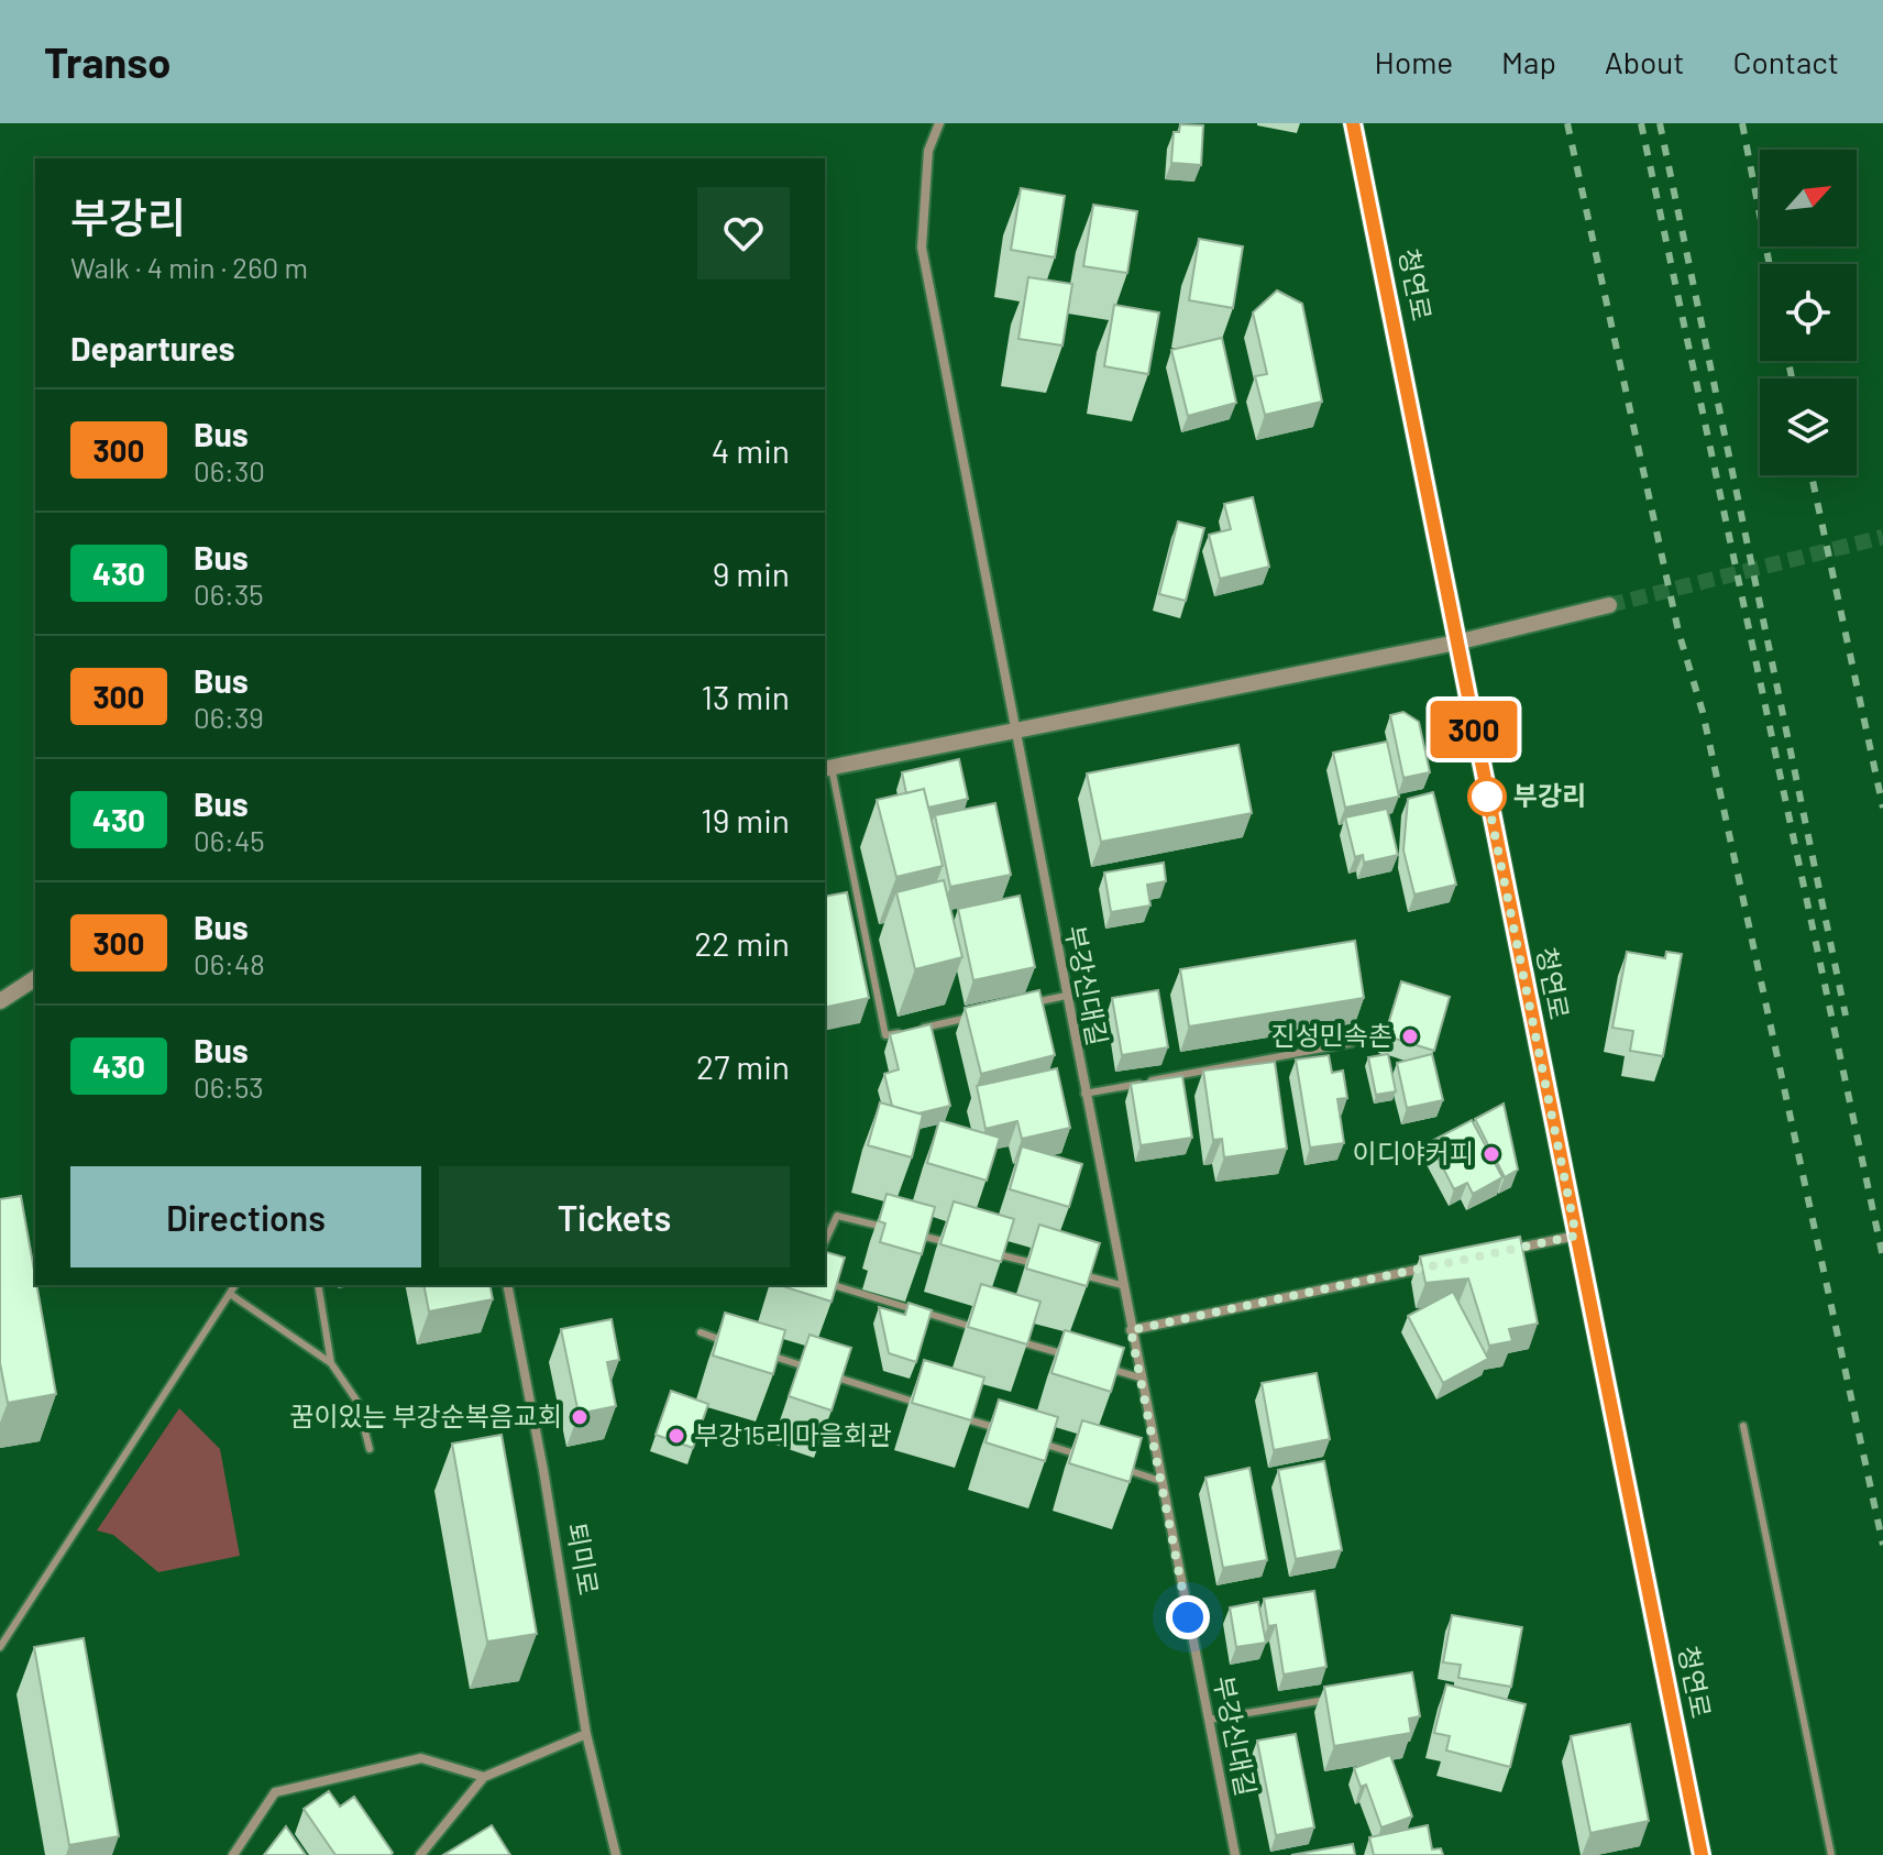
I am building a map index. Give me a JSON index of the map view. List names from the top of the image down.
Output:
{
  "streets": {
    "main road": ["청연로"],
    "street": ["부강신대길", "퇴미로"]
  },
  "places": [
    "부강리",
    "진성민속촌",
    "이디야커피",
    "꿈이있는 부강순복음교회",
    "부강15리 마을회관"
  ],
  "lines": ["bus line 300"],
  "north": "top right",
  "page": {
    "header": "Transo",
    "nav": [
      "Home",
      "Map",
      "About",
      "Contact"
    ],
    "on_map": "300",
    "heading": [
      ["부강리", "Walk · 4 min · 260 m"],
      "Departures"
    ],
    "list": [
      {
        "mark": "300",
        "name": "Bus",
        "note": "06:30",
        "value": "4 min"
      },
      {
        "mark": "430",
        "name": "Bus",
        "note": "06:35",
        "value": "9 min"
      },
      {
        "mark": "300",
        "name": "Bus",
        "note": "06:39",
        "value": "13 min"
      },
      {
        "mark": "430",
        "name": "Bus",
        "note": "06:45",
        "value": "19 min"
      },
      {
        "mark": "300",
        "name": "Bus",
        "note": "06:48",
        "value": "22 min"
      },
      {
        "mark": "430",
        "name": "Bus",
        "note": "06:53",
        "value": "27 min"
      }
    ],
    "buttons": ["Directions", "Tickets"]
  }
}
